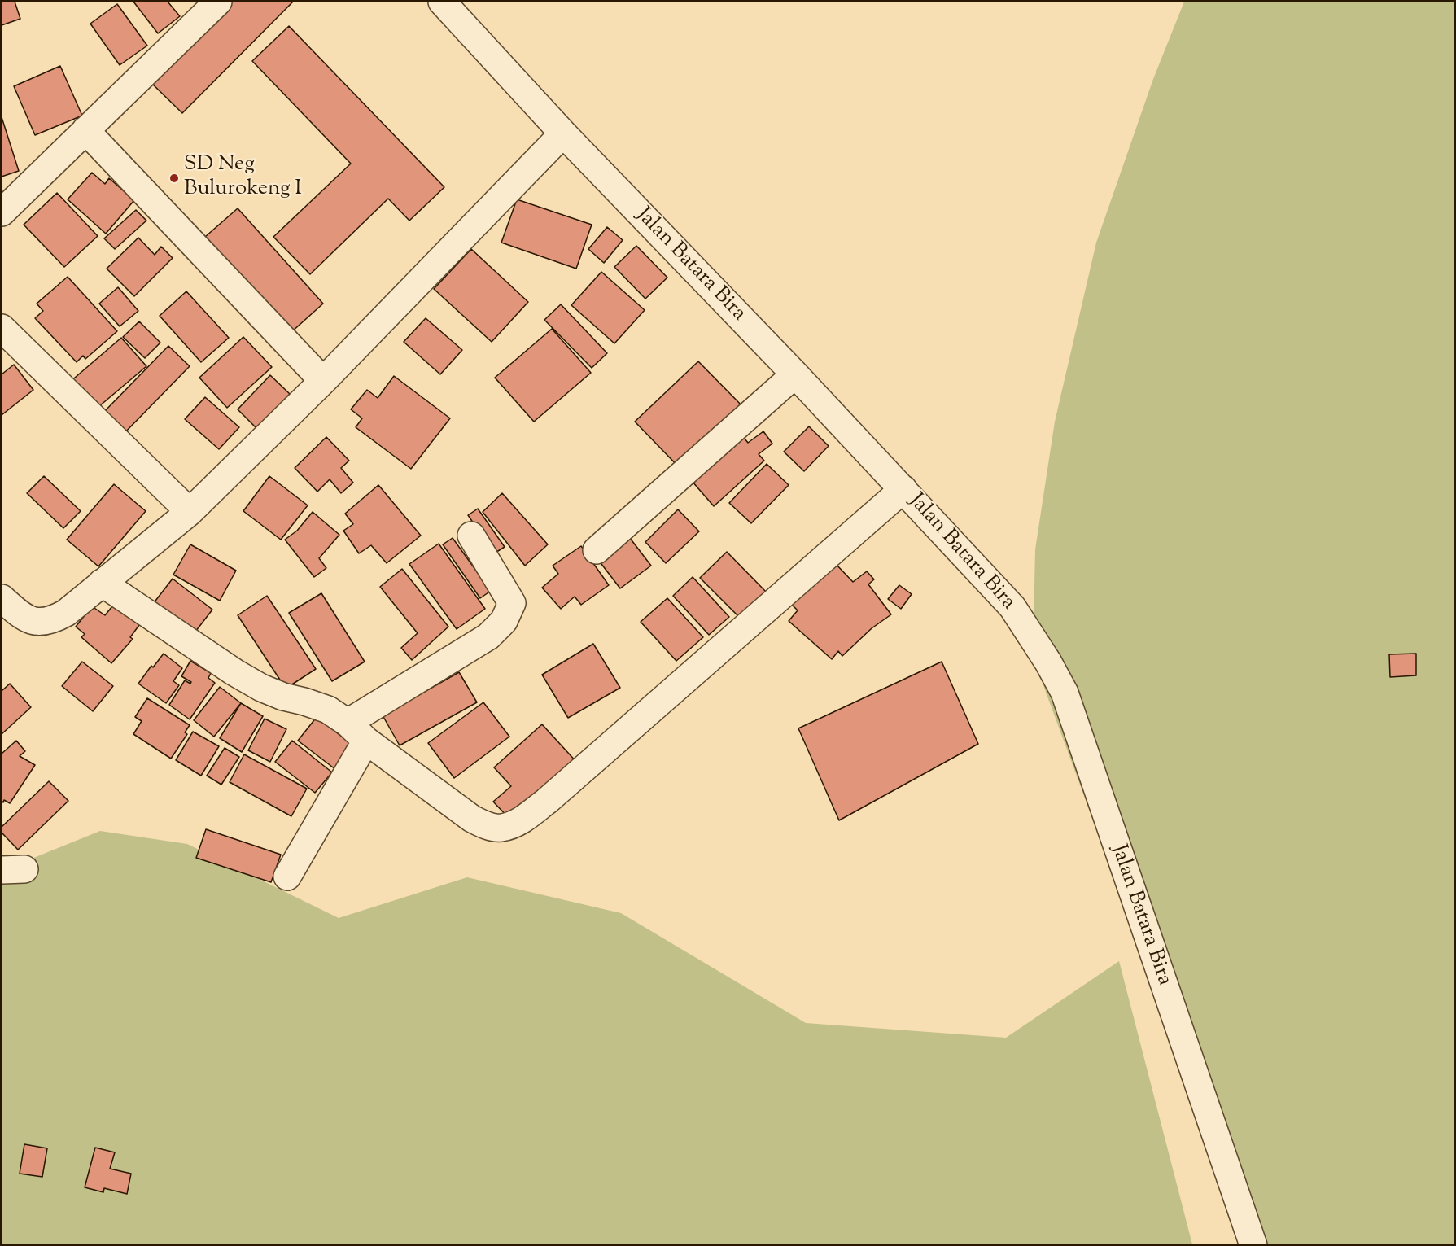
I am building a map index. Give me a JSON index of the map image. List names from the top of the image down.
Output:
{
  "streets": {
    "street": ["Jalan Batara Bira"]
  },
  "places": ["SD Neg Bulurokeng I"]
}
